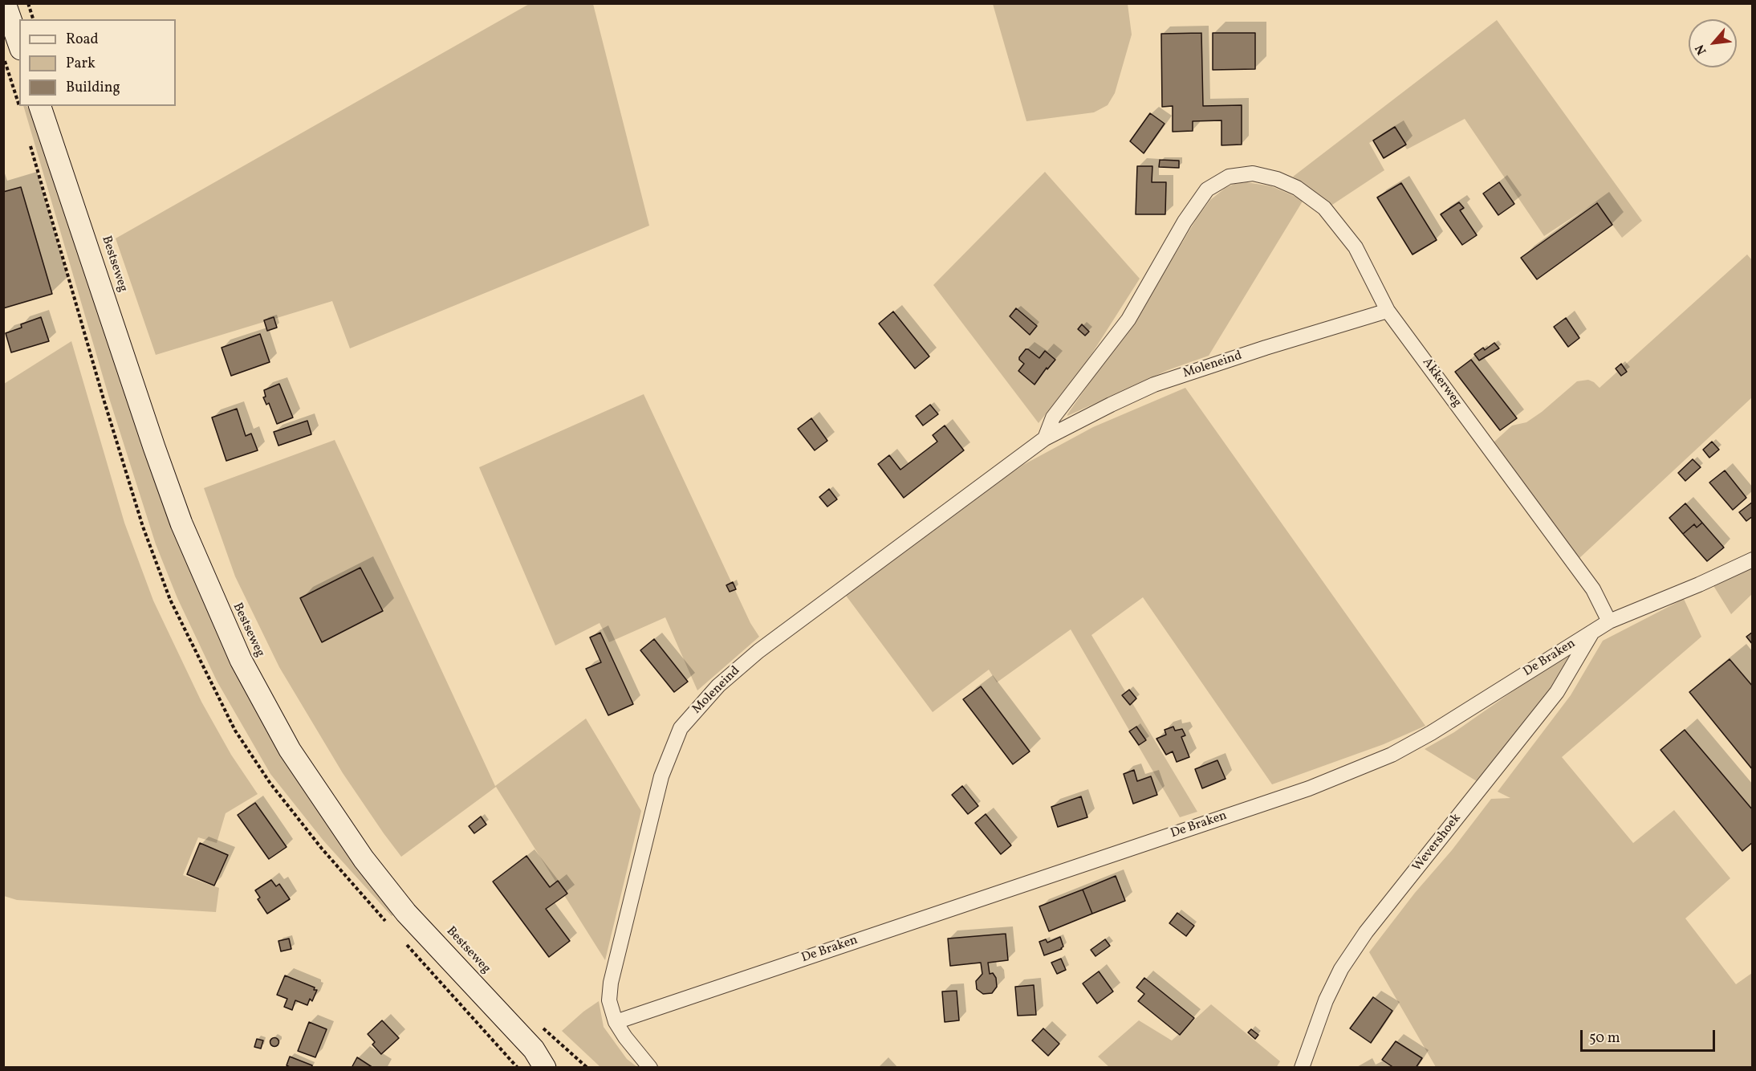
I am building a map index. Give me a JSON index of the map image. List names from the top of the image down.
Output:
{
  "streets": {
    "main road": ["Bestseweg"],
    "street": [
      "Moleneind",
      "Akkerweg",
      "De Braken",
      "Wevershoek"
    ]
  },
  "crossings": [
    ["Moleneind", "Akkerweg"],
    ["Moleneind", "De Braken"],
    ["Akkerweg", "De Braken"],
    ["De Braken", "Wevershoek"]
  ],
  "legend": ["Road", "Park", "Building"],
  "scale_bar": "50 m",
  "north": "bottom left"
}
